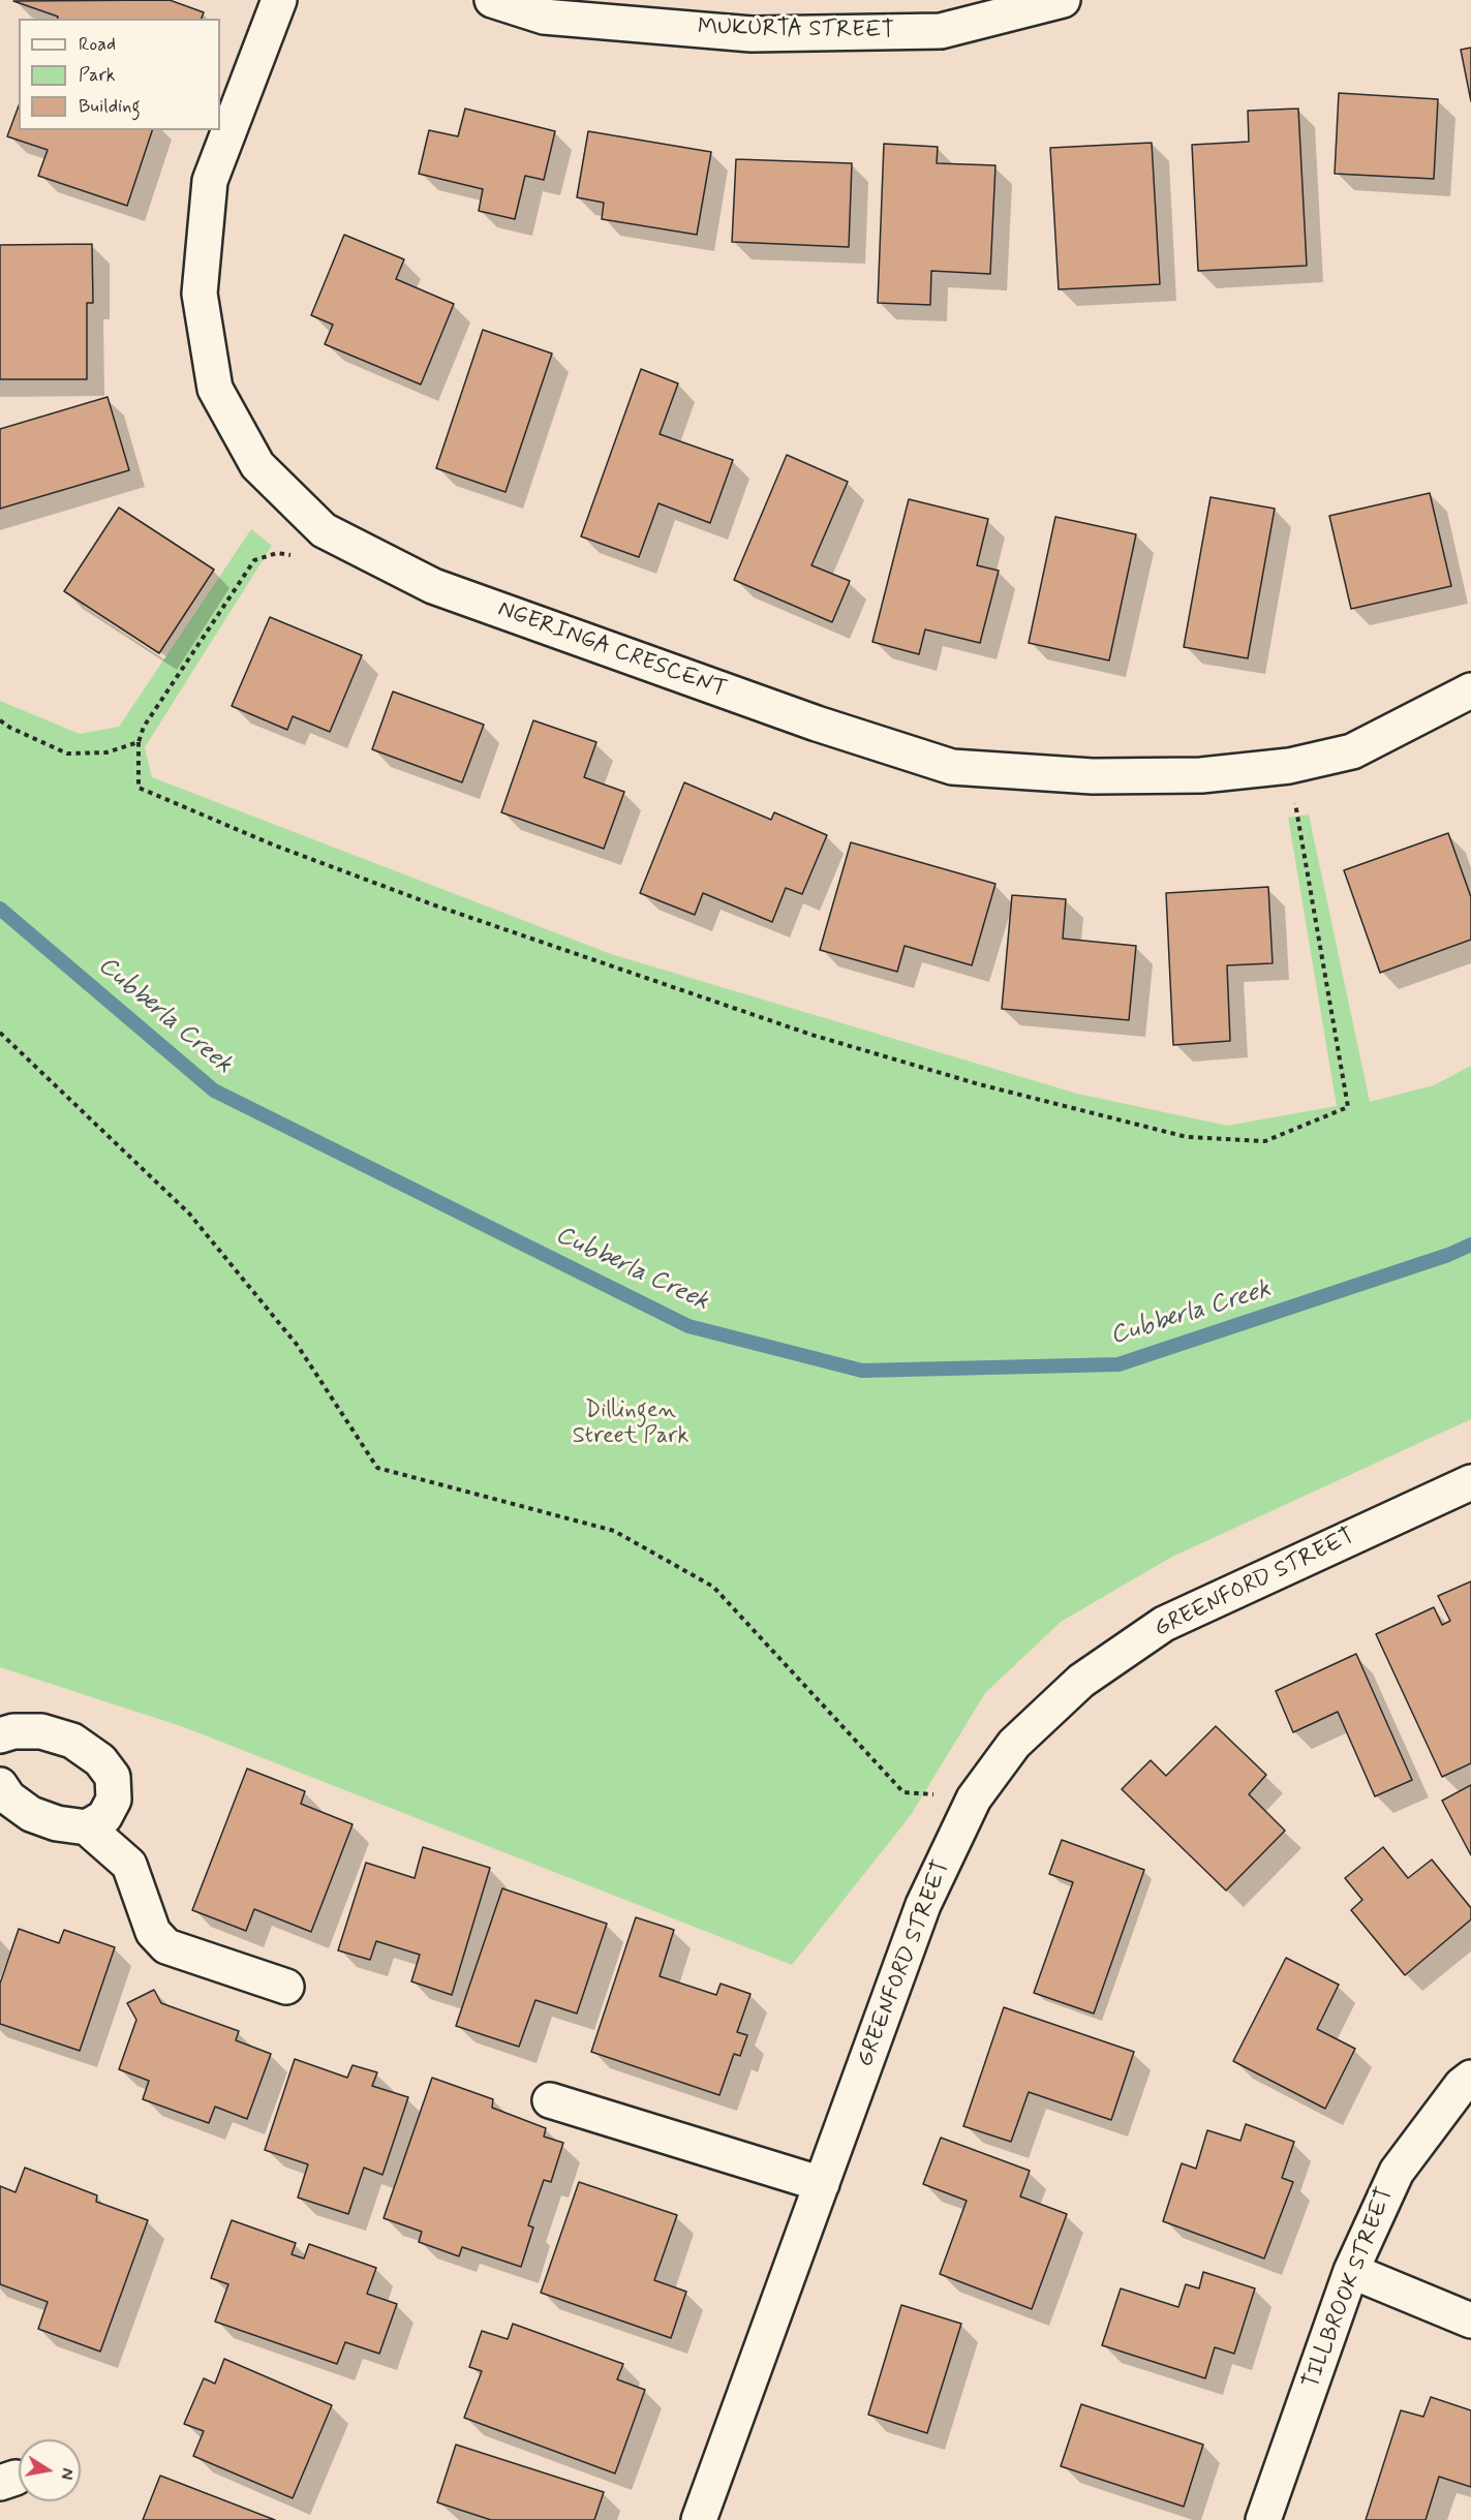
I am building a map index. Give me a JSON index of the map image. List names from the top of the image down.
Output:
{
  "streets": {
    "street": [
      "MUKURTA STREET",
      "NGERINGA CRESCENT",
      "GREENFORD STREET",
      "TILLBROOK STREET"
    ]
  },
  "water": ["Cubberla Creek"],
  "parks": ["Dillingen Street Park"],
  "legend": ["Road", "Park", "Building"],
  "north": "right"
}
